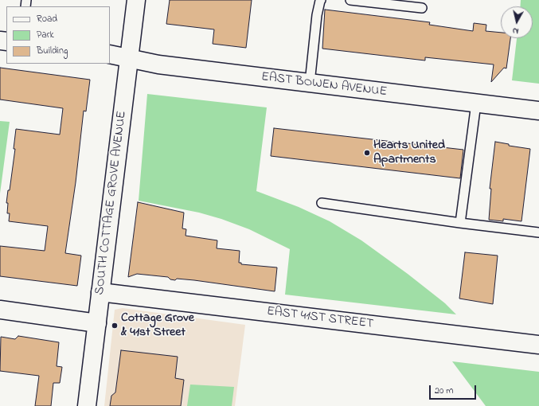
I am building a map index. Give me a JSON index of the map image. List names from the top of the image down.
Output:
{
  "streets": {
    "street": ["EAST BOWEN AVENUE", "SOUTH COTTAGE GROVE AVENUE", "EAST 41ST STREET"]
  },
  "crossings": [
    ["EAST BOWEN AVENUE", "SOUTH COTTAGE GROVE AVENUE"],
    ["SOUTH COTTAGE GROVE AVENUE", "EAST 41ST STREET"]
  ],
  "places": ["Hearts United Apartments", "Cottage Grove & 41st Street"],
  "legend": ["Road", "Park", "Building"],
  "scale_bar": "20 m",
  "north": "bottom"
}
